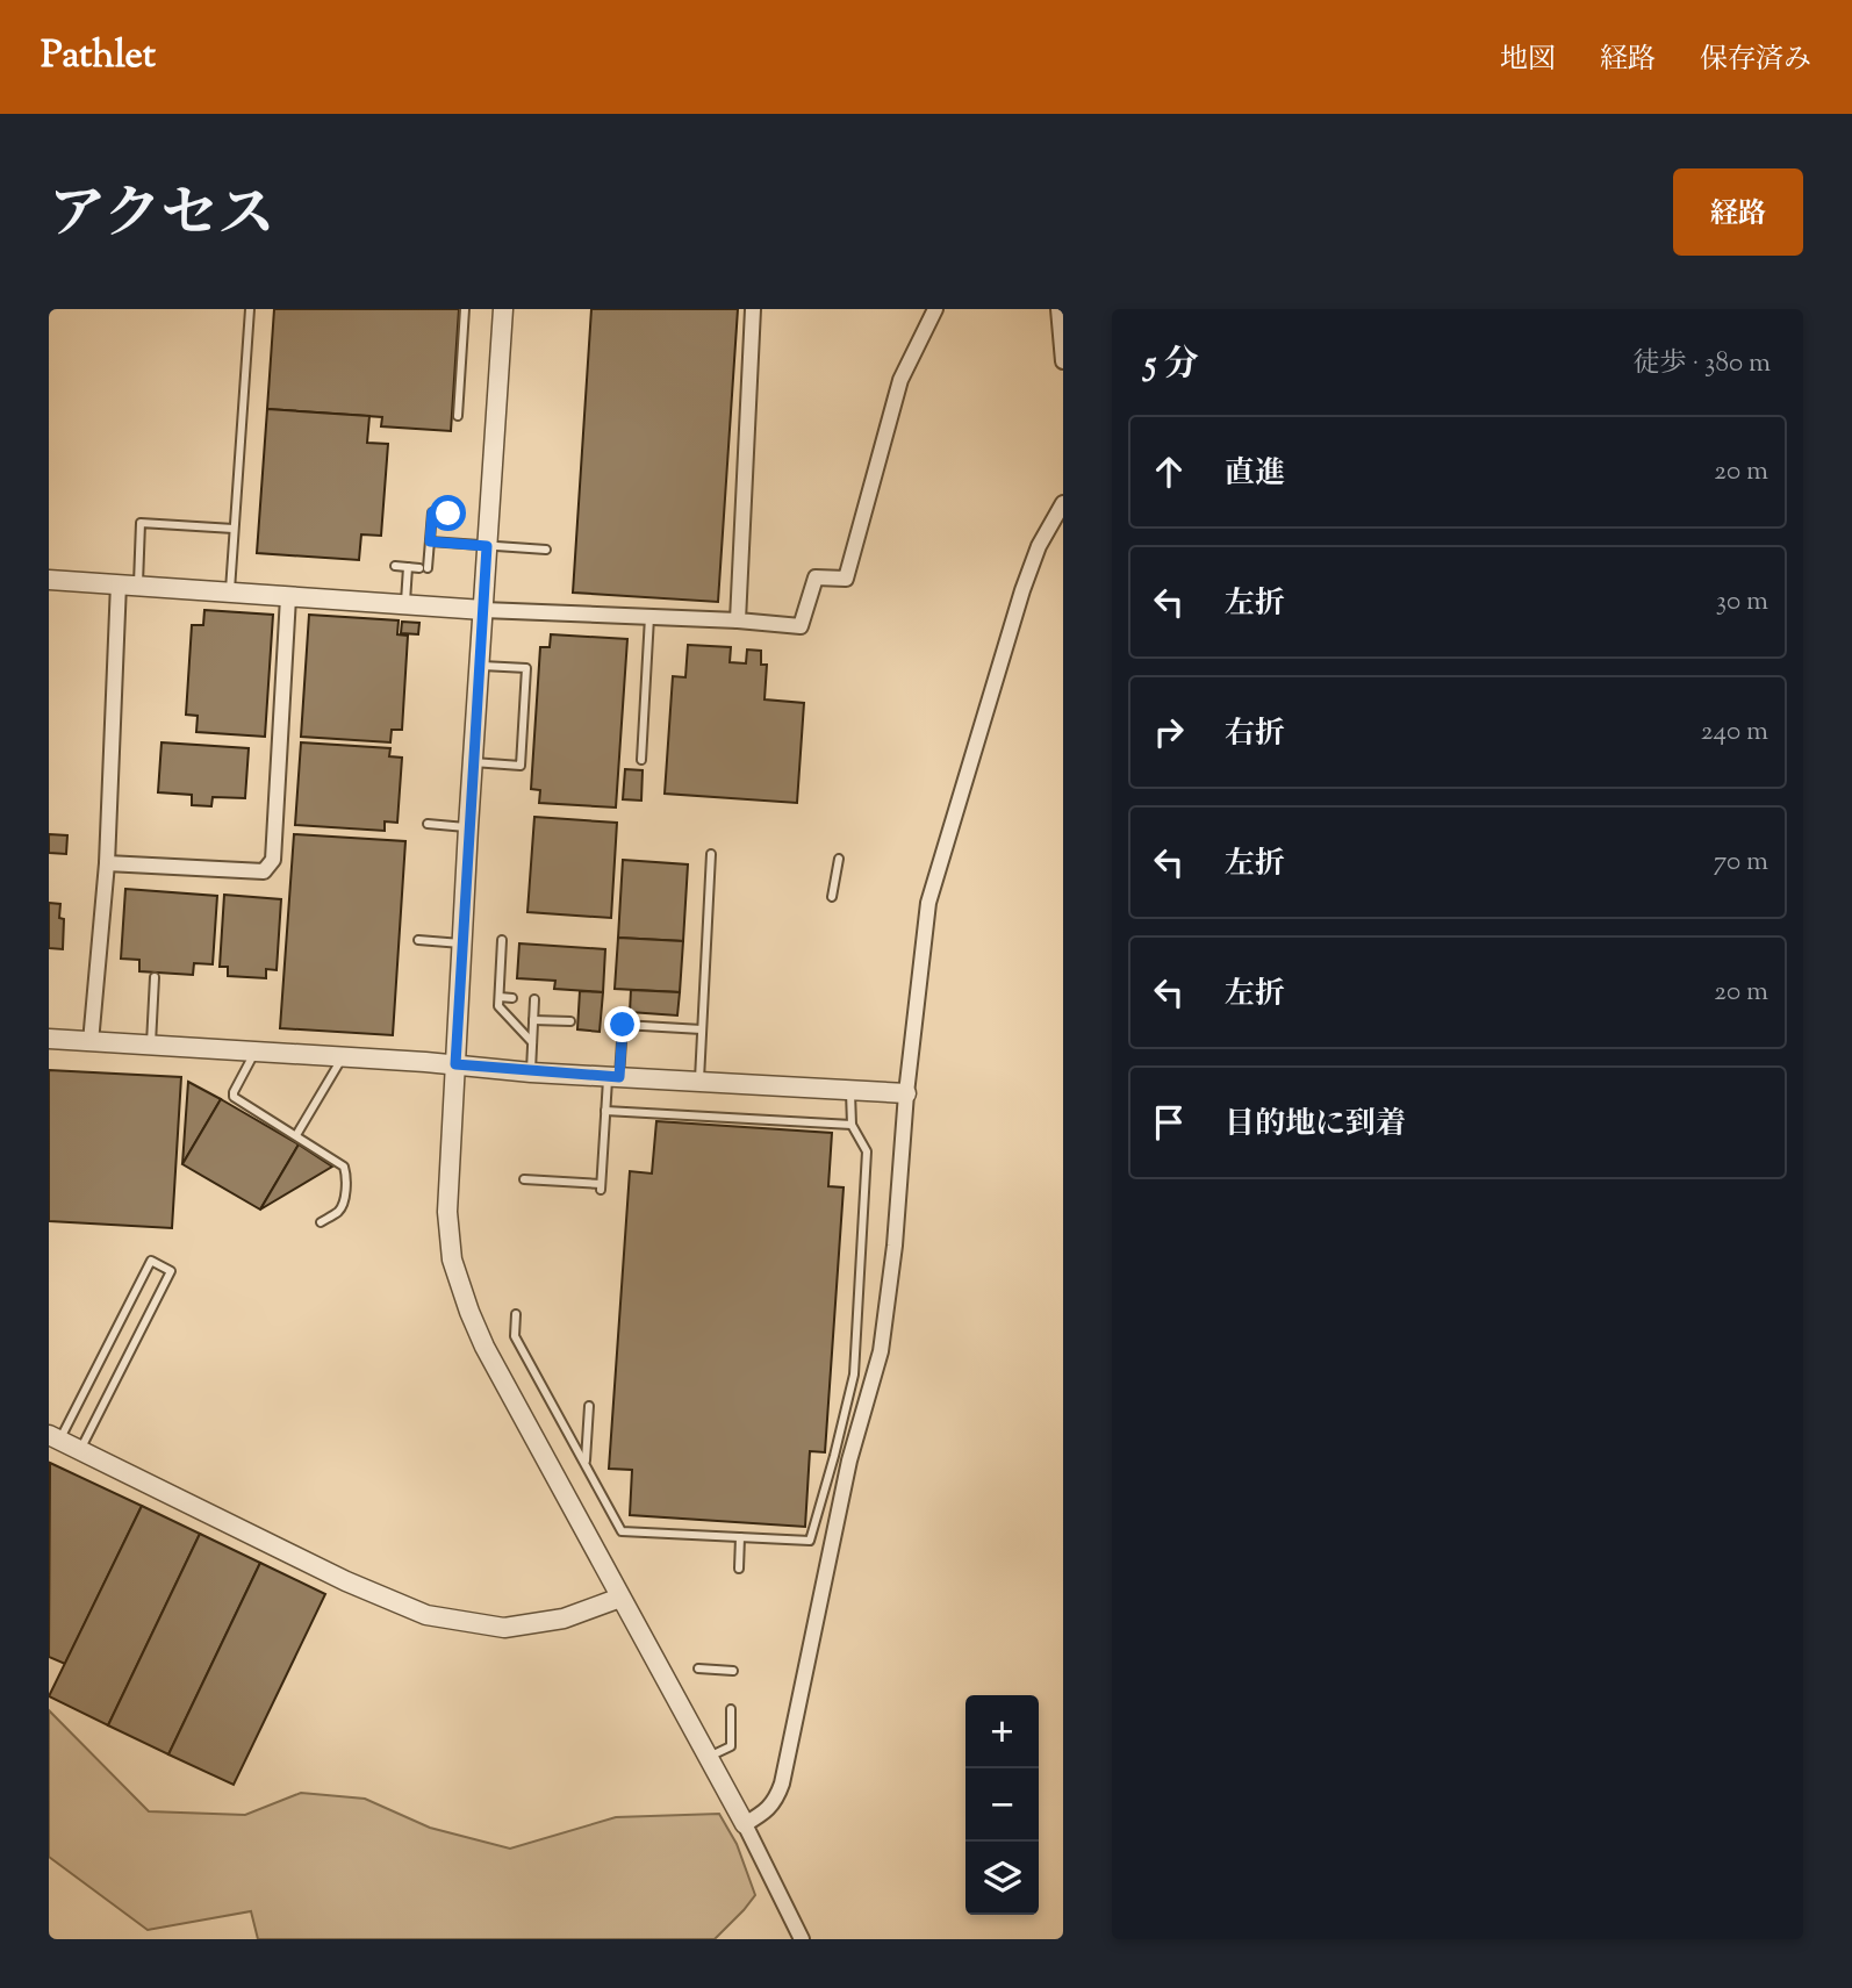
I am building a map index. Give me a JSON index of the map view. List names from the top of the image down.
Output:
{
  "page": {
    "header": "Pathlet",
    "nav": ["地図", "経路", "保存済み"],
    "title": "アクセス",
    "buttons": "経路",
    "heading": ["5 分", "徒歩 · 380 m"],
    "list": [
      ["直進", "20 m"],
      ["左折", "30 m"],
      ["右折", "240 m"],
      ["左折", "70 m"],
      ["左折", "20 m"],
      "目的地に到着"
    ],
    "map_buttons": ["+", "−"]
  }
}
